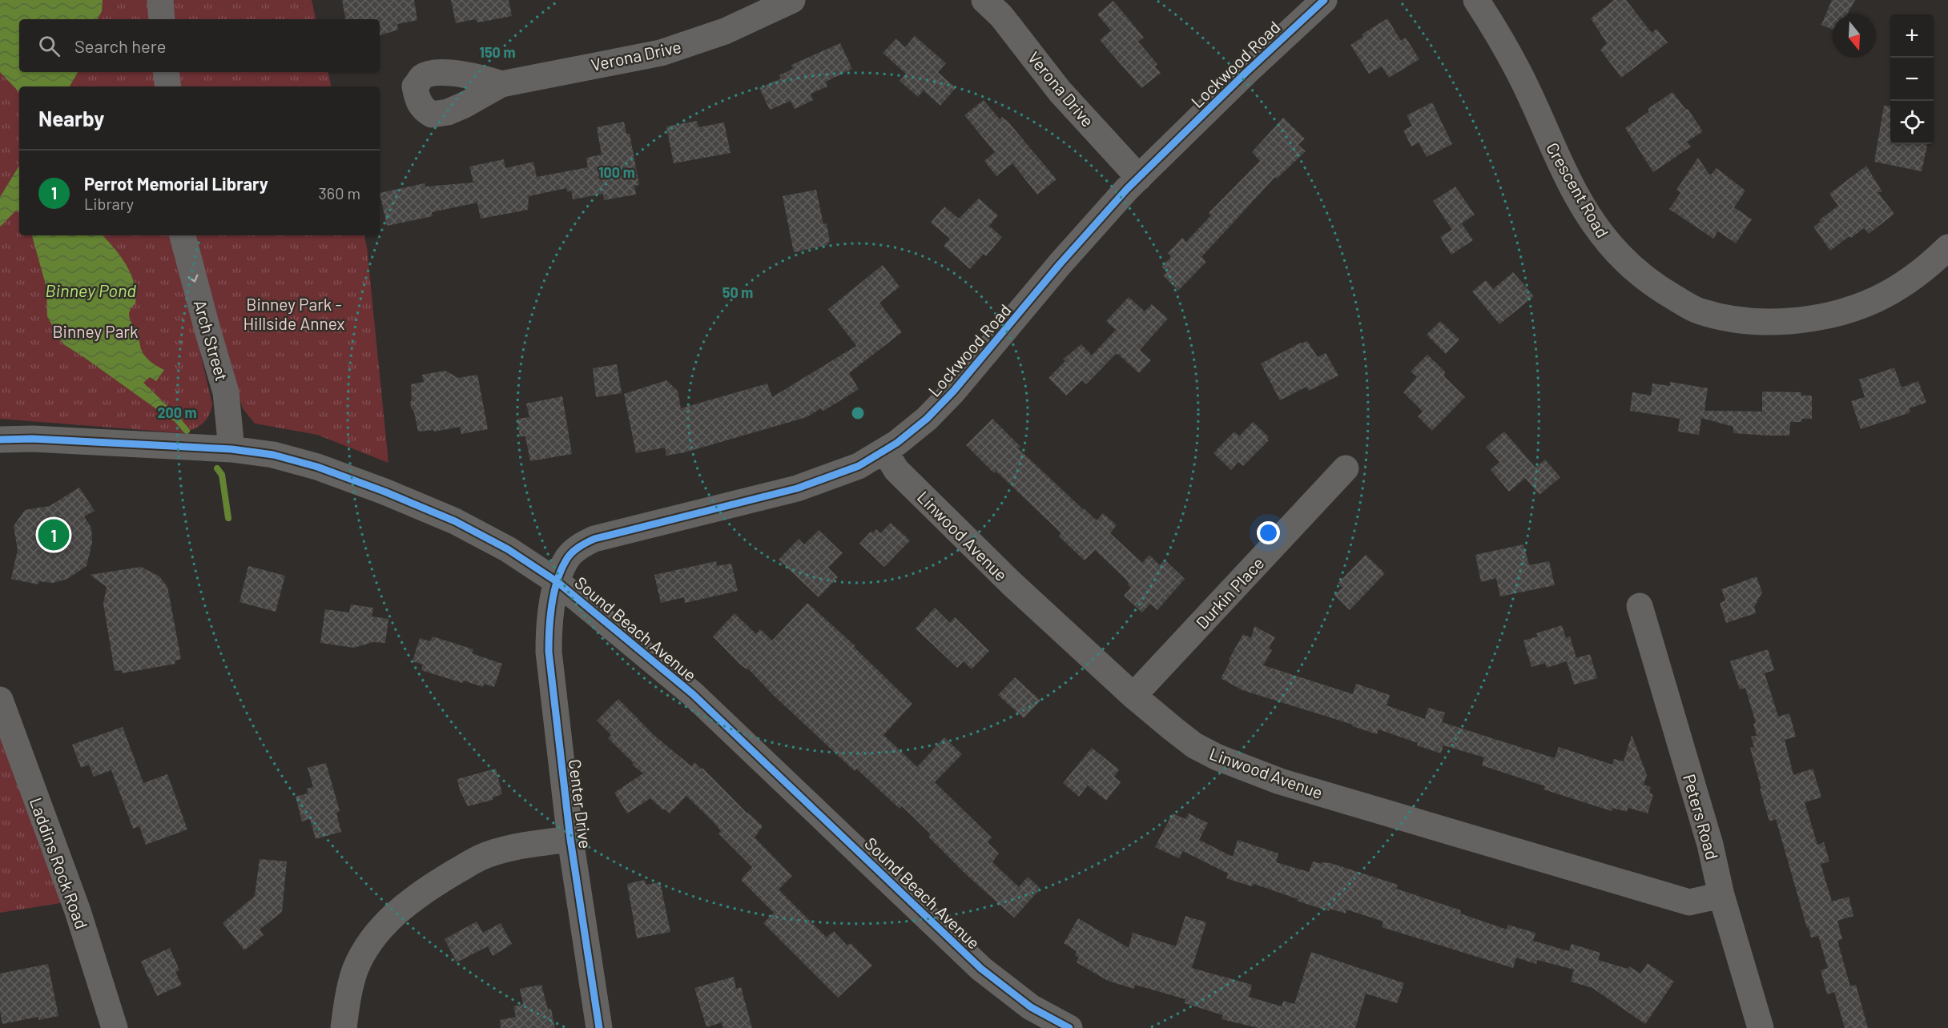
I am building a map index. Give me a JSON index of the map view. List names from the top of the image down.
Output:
{
  "streets": {
    "street": [
      "Verona Drive",
      "Lockwood Road",
      "Crescent Road",
      "Arch Street",
      "Linwood Avenue",
      "Durkin Place",
      "Sound Beach Avenue",
      "Center Drive",
      "Peters Road",
      "Laddins Rock Road"
    ]
  },
  "crossings": [
    ["Verona Drive", "Lockwood Road"],
    ["Lockwood Road", "Linwood Avenue"],
    ["Lockwood Road", "Sound Beach Avenue"],
    ["Lockwood Road", "Center Drive"],
    ["Arch Street", "Sound Beach Avenue"],
    ["Linwood Avenue", "Durkin Place"],
    ["Linwood Avenue", "Peters Road"],
    ["Sound Beach Avenue", "Center Drive"]
  ],
  "one_way": ["Arch Street"],
  "water": ["Binney Pond"],
  "parks": ["Binney Park - Hillside Annex", "Binney Park"],
  "north": "bottom",
  "page": {
    "map_buttons": ["+", "−"],
    "search": "Search here",
    "heading": "Nearby",
    "list": [
      {
        "mark": "1",
        "name": "Perrot Memorial Library",
        "note": "Library",
        "value": "360 m"
      }
    ],
    "pins": "1"
  },
  "rings": [
    "150 m",
    "100 m",
    "50 m",
    "200 m"
  ]
}
